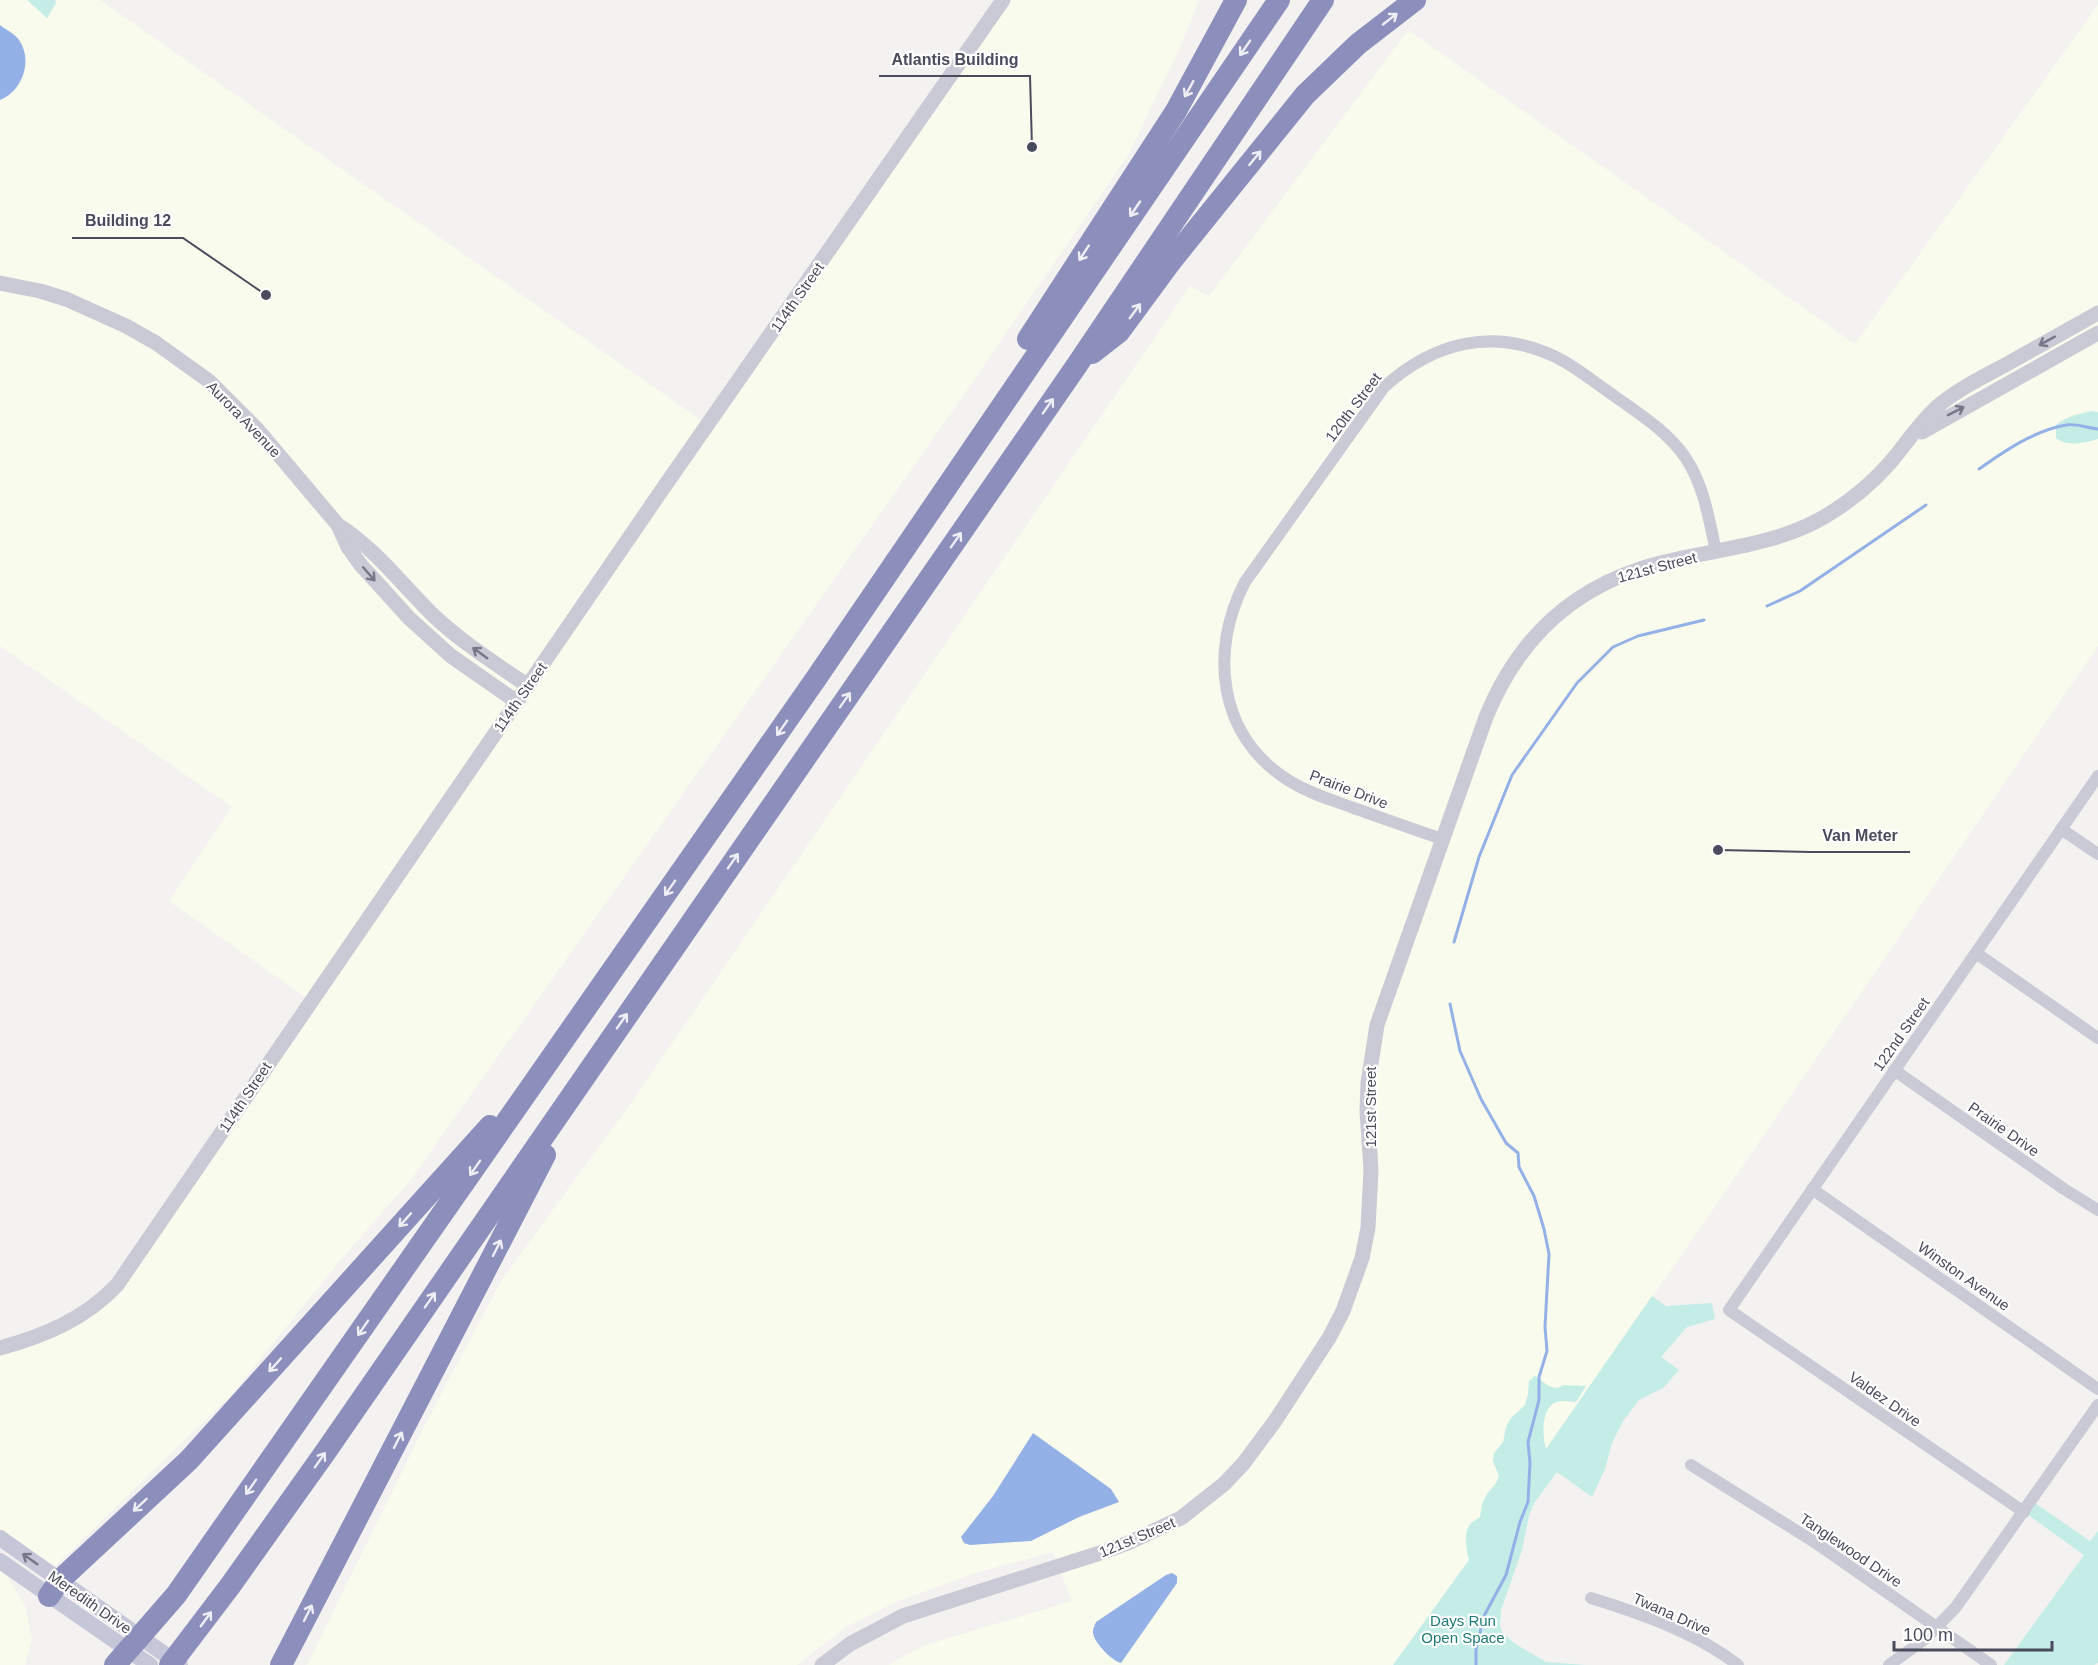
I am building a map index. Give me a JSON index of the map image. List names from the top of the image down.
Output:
{
  "streets": {
    "main road": ["Meredith Drive"],
    "street": [
      "114th Street",
      "120th Street",
      "Aurora Avenue",
      "121st Street",
      "Prairie Drive",
      "122nd Street",
      "Winston Avenue",
      "Valdez Drive",
      "Tanglewood Drive",
      "Twana Drive"
    ]
  },
  "crossings": [
    ["114th Street", "Aurora Avenue"],
    ["120th Street", "121st Street"],
    ["120th Street", "Prairie Drive"],
    ["121st Street", "Prairie Drive"],
    ["Prairie Drive", "122nd Street"],
    ["122nd Street", "Winston Avenue"],
    ["122nd Street", "Valdez Drive"]
  ],
  "parks": ["Days Run Open Space"],
  "places": ["Atlantis Building", "Building 12", "Van Meter"],
  "scale_bar": "100 m"
}
